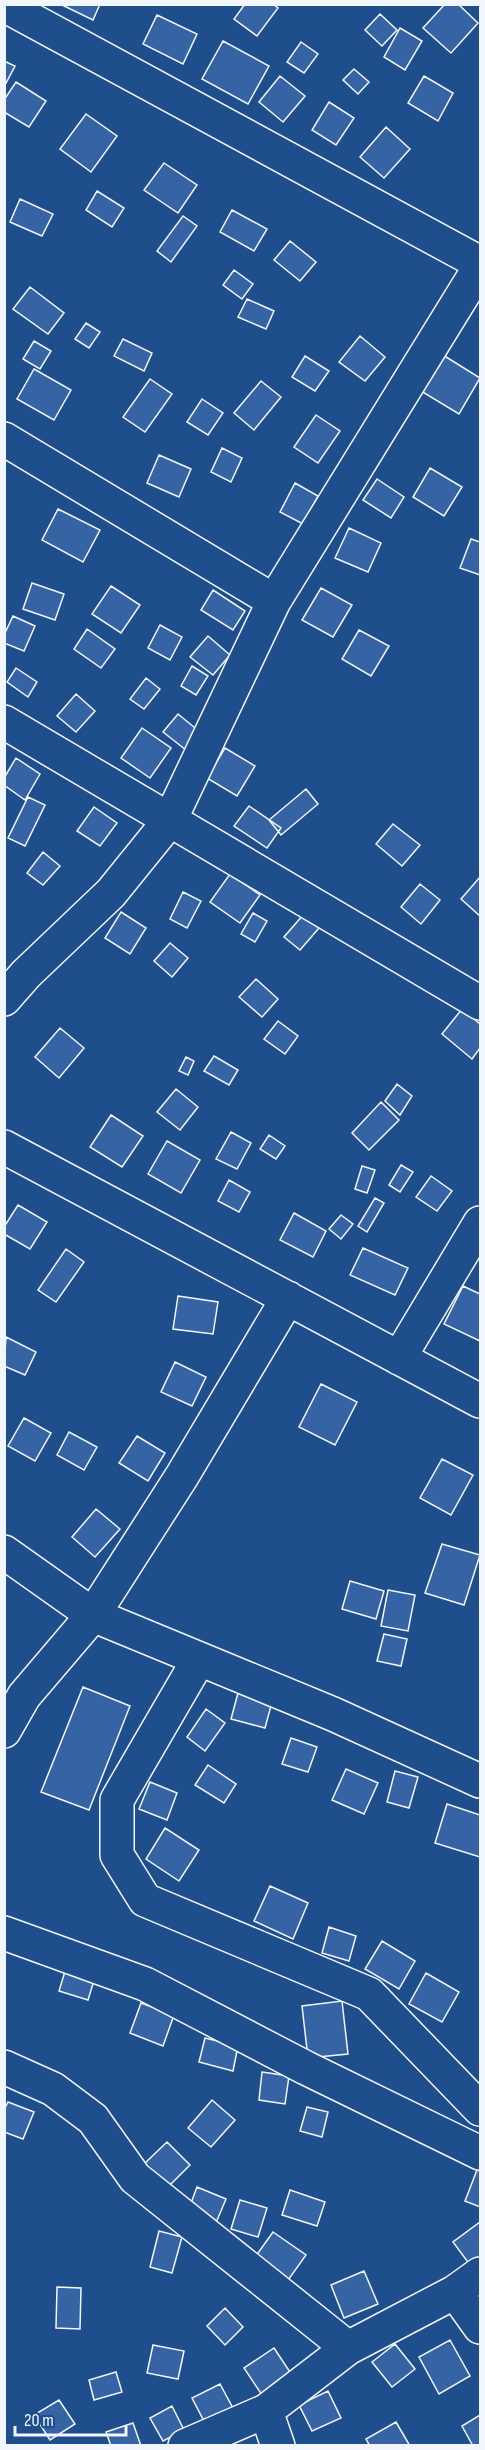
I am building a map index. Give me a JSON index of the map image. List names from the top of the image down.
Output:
{
  "scale_bar": "20 m"
}
